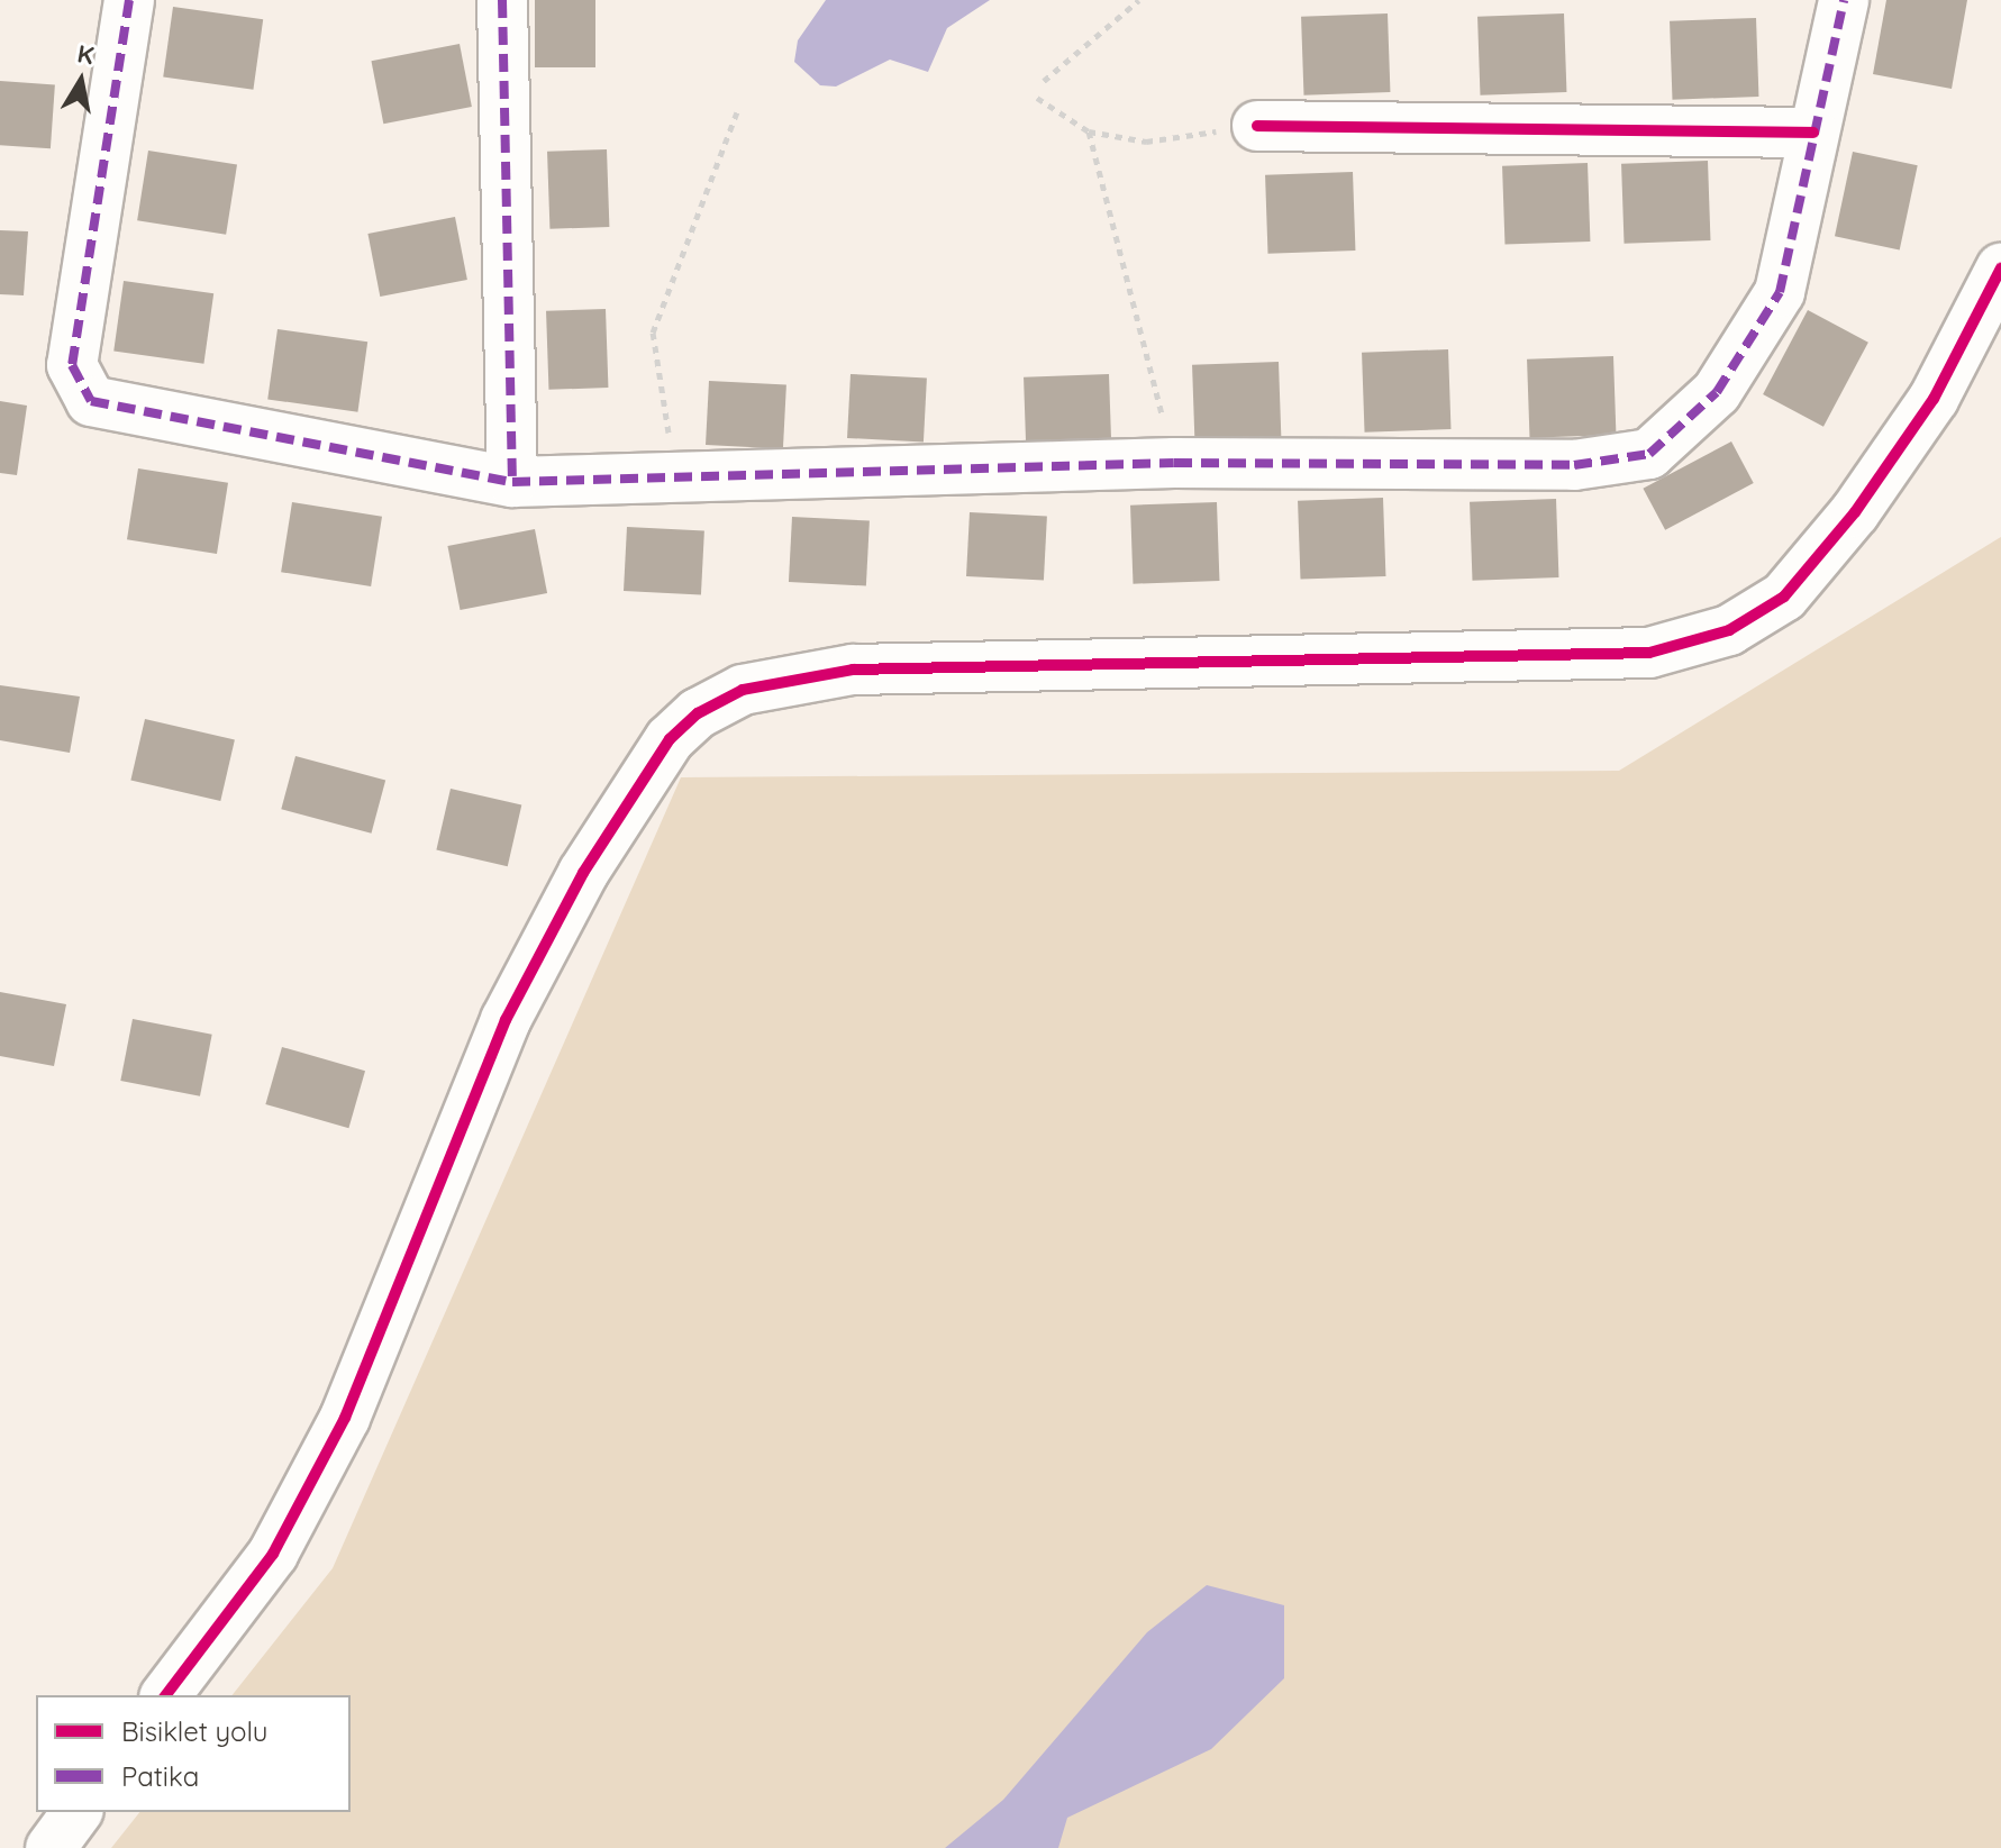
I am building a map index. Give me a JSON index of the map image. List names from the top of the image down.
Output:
{
  "legend": ["Bisiklet yolu", "Patika"],
  "north": "top"
}
